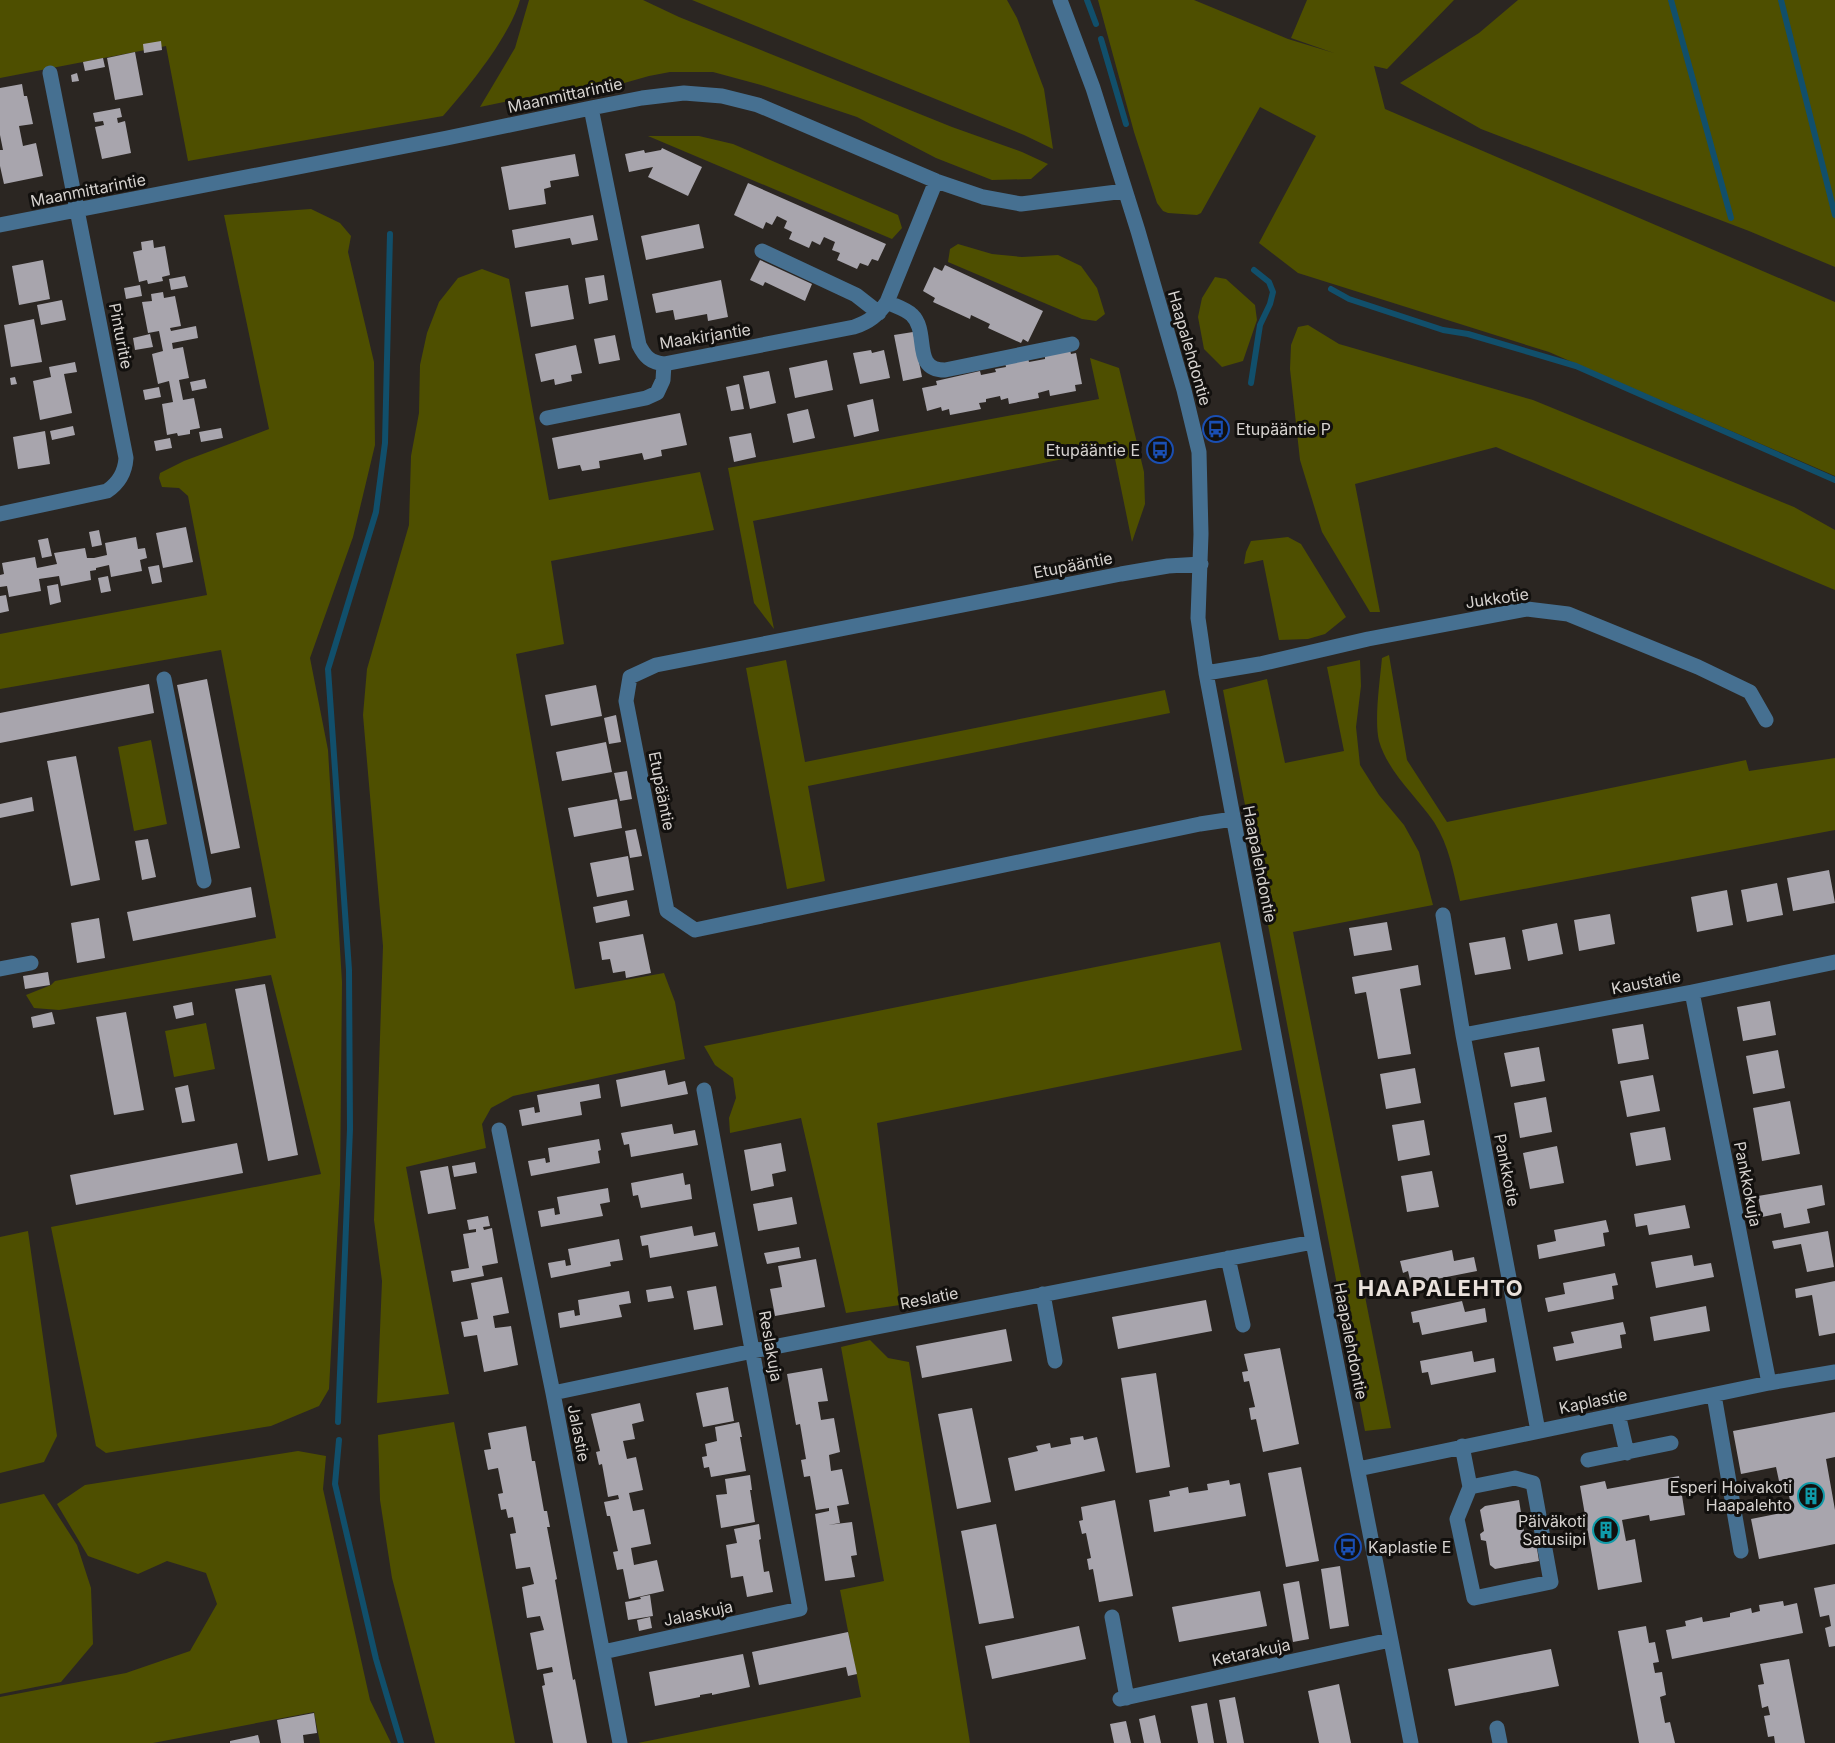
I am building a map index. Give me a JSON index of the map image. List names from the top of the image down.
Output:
{
  "streets": {
    "street": [
      "Maanmittarintie",
      "Pinturitie",
      "Maakirjantie",
      "Haapalehdontie",
      "Etupääntie",
      "Jukkotie",
      "Kaustatie",
      "Pankkotie",
      "Pankkokuja",
      "Reslatie",
      "Reslakuja",
      "Kaplastie",
      "Jalastie",
      "Jalaskuja",
      "Ketarakuja"
    ]
  },
  "crossings": [
    ["Maanmittarintie", "Pinturitie"],
    ["Maanmittarintie", "Maakirjantie"],
    ["Maanmittarintie", "Haapalehdontie"],
    ["Haapalehdontie", "Etupääntie"],
    ["Haapalehdontie", "Jukkotie"],
    ["Haapalehdontie", "Reslatie"],
    ["Haapalehdontie", "Kaplastie"],
    ["Haapalehdontie", "Ketarakuja"],
    ["Kaustatie", "Pankkotie"],
    ["Kaustatie", "Pankkokuja"],
    ["Pankkotie", "Kaplastie"],
    ["Pankkokuja", "Kaplastie"],
    ["Reslatie", "Reslakuja"],
    ["Reslatie", "Jalastie"],
    ["Reslakuja", "Jalaskuja"],
    ["Jalastie", "Jalaskuja"]
  ],
  "districts": ["HAAPALEHTO"],
  "places": {
    "bus stop": ["Etupääntie P", "Etupääntie E", "Kaplastie E"],
    "building": ["Esperi Hoivakoti Haapalehto", "Päiväkoti Satusiipi"]
  }
}
